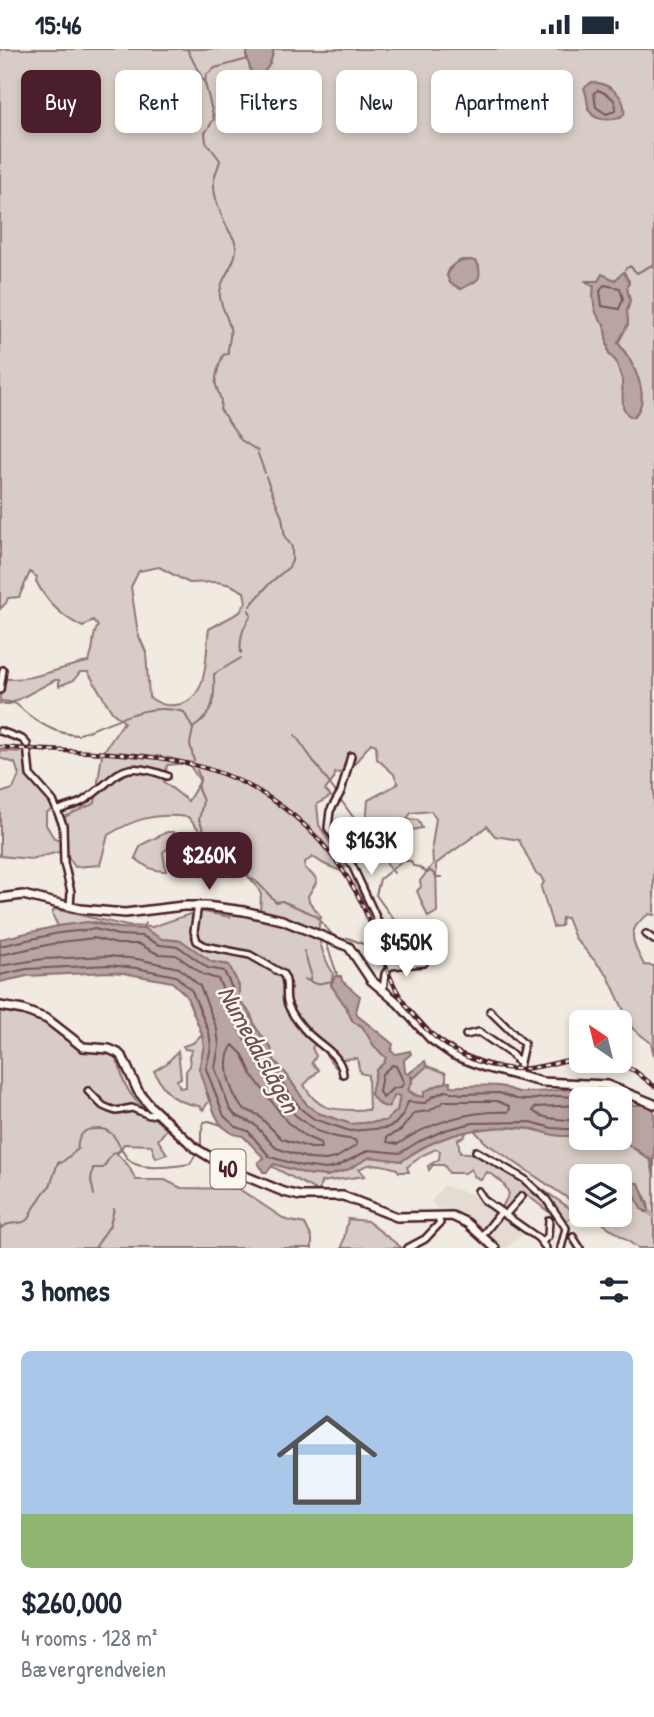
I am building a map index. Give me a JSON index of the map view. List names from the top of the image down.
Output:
{
  "streets": {
    "main road": ["40"]
  },
  "water": ["Numedalslågen"],
  "north": "top left",
  "page": {
    "status": "15:46",
    "chip": [
      "Buy",
      "Rent",
      "Filters",
      "New",
      "Apartment"
    ],
    "price": ["$163K", "$260K", "$450K"],
    "heading": "3 homes",
    "list": [
      {
        "name": "$260,000",
        "note": "4 rooms · 128 m² · Bævergrendveien"
      }
    ]
  }
}
